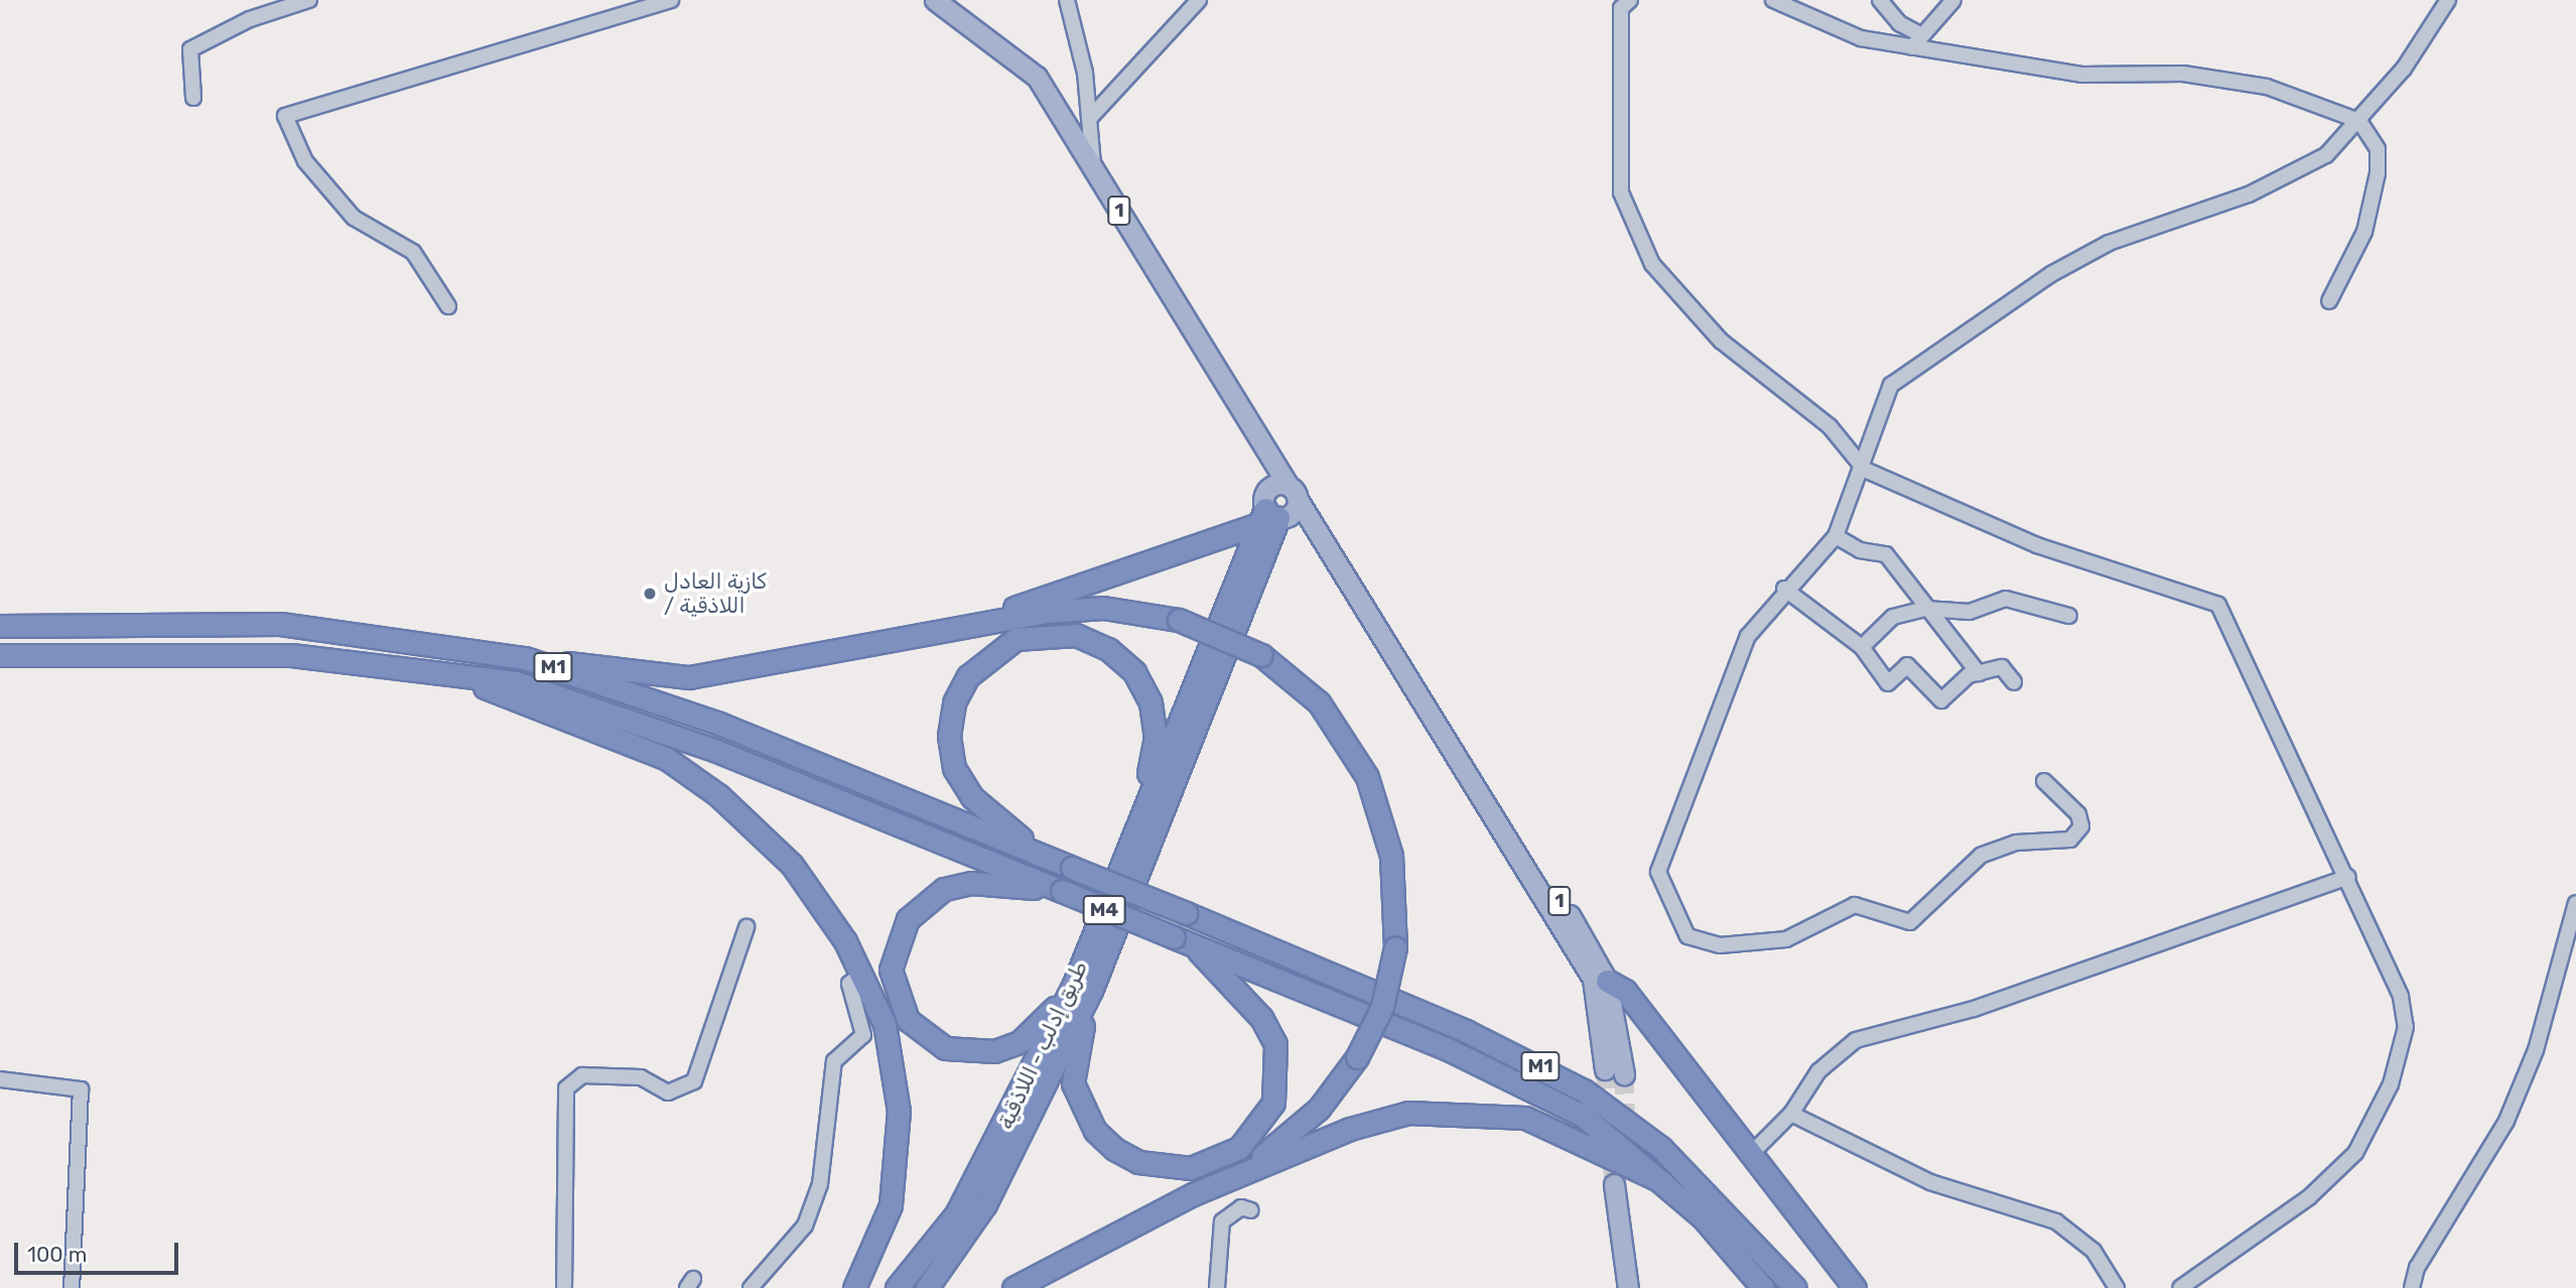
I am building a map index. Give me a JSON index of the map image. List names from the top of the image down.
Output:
{
  "streets": {
    "highway": ["M1", "M4", "طريق إدلب - اللاذقية"],
    "main road": ["1"]
  },
  "crossings": [
    ["1", "طريق إدلب - اللاذقية"]
  ],
  "places": ["كازية العادل / اللاذقية"],
  "scale_bar": "100 m"
}
